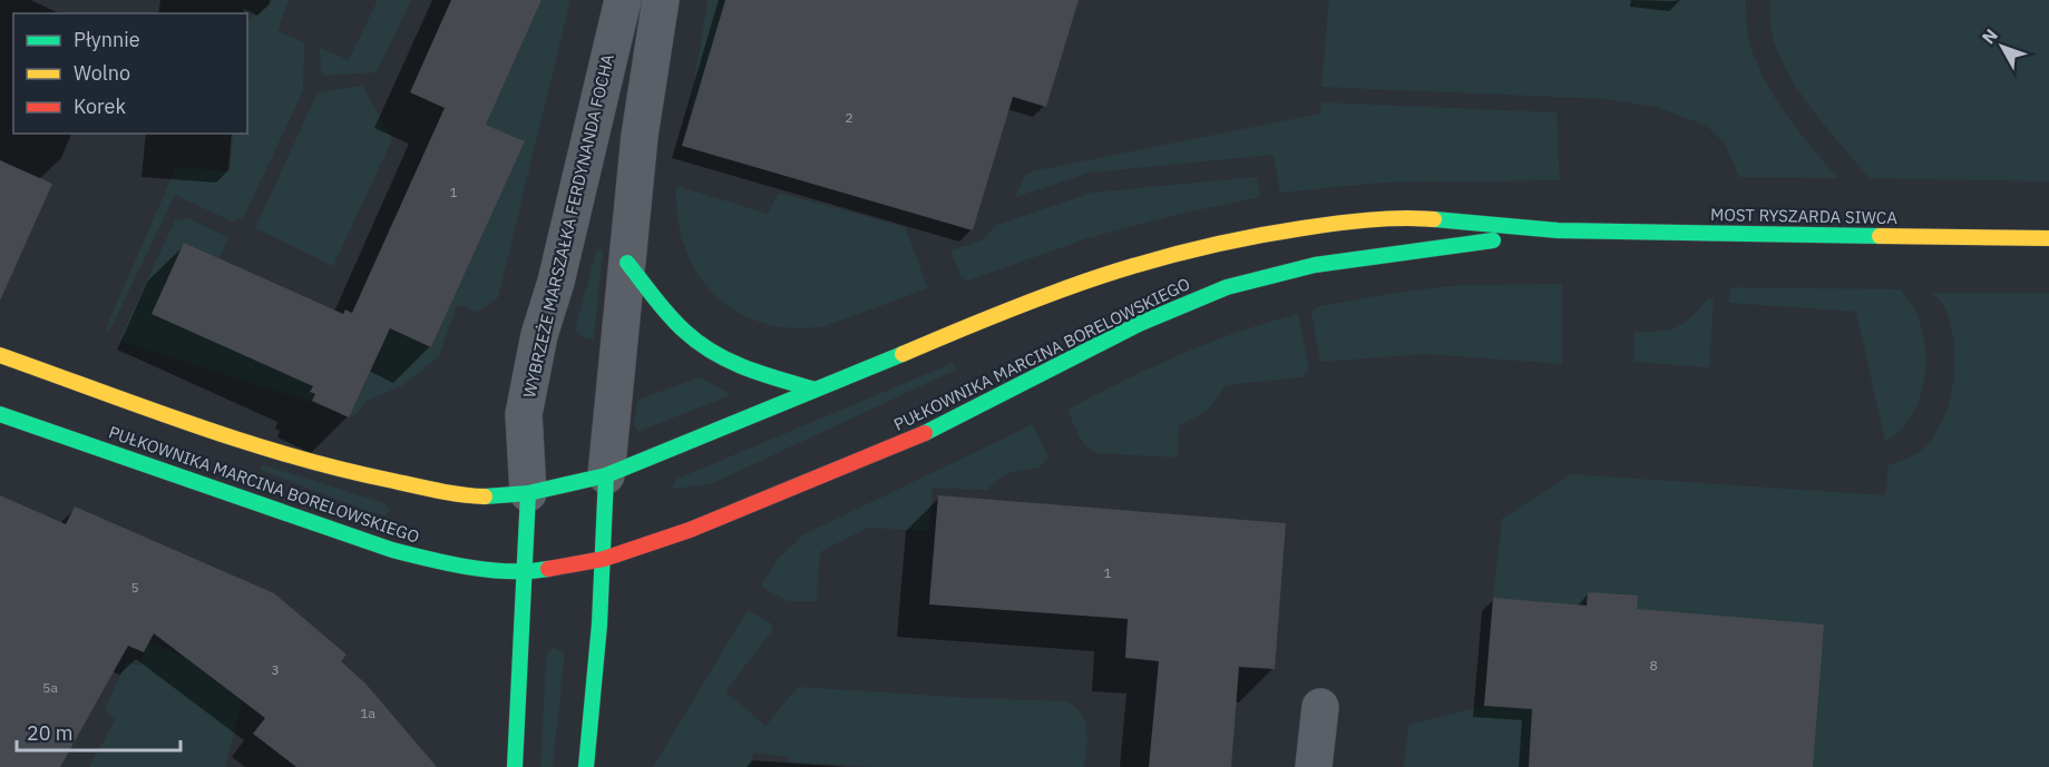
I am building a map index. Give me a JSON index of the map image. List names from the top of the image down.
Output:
{
  "streets": {
    "main road": ["MOST RYSZARDA SIWCA", "WYBRZEŻE MARSZAŁKA FERDYNANDA FOCHA", "PUŁKOWNIKA MARCINA BORELOWSKIEGO"]
  },
  "crossings": [
    ["MOST RYSZARDA SIWCA", "PUŁKOWNIKA MARCINA BORELOWSKIEGO"],
    ["WYBRZEŻE MARSZAŁKA FERDYNANDA FOCHA", "PUŁKOWNIKA MARCINA BORELOWSKIEGO"]
  ],
  "house_numbers": [
    "2",
    "1",
    "1",
    "5",
    "8",
    "3",
    "5a",
    "1a"
  ],
  "legend": ["Płynnie", "Wolno", "Korek"],
  "scale_bar": "20 m",
  "north": "top left"
}
